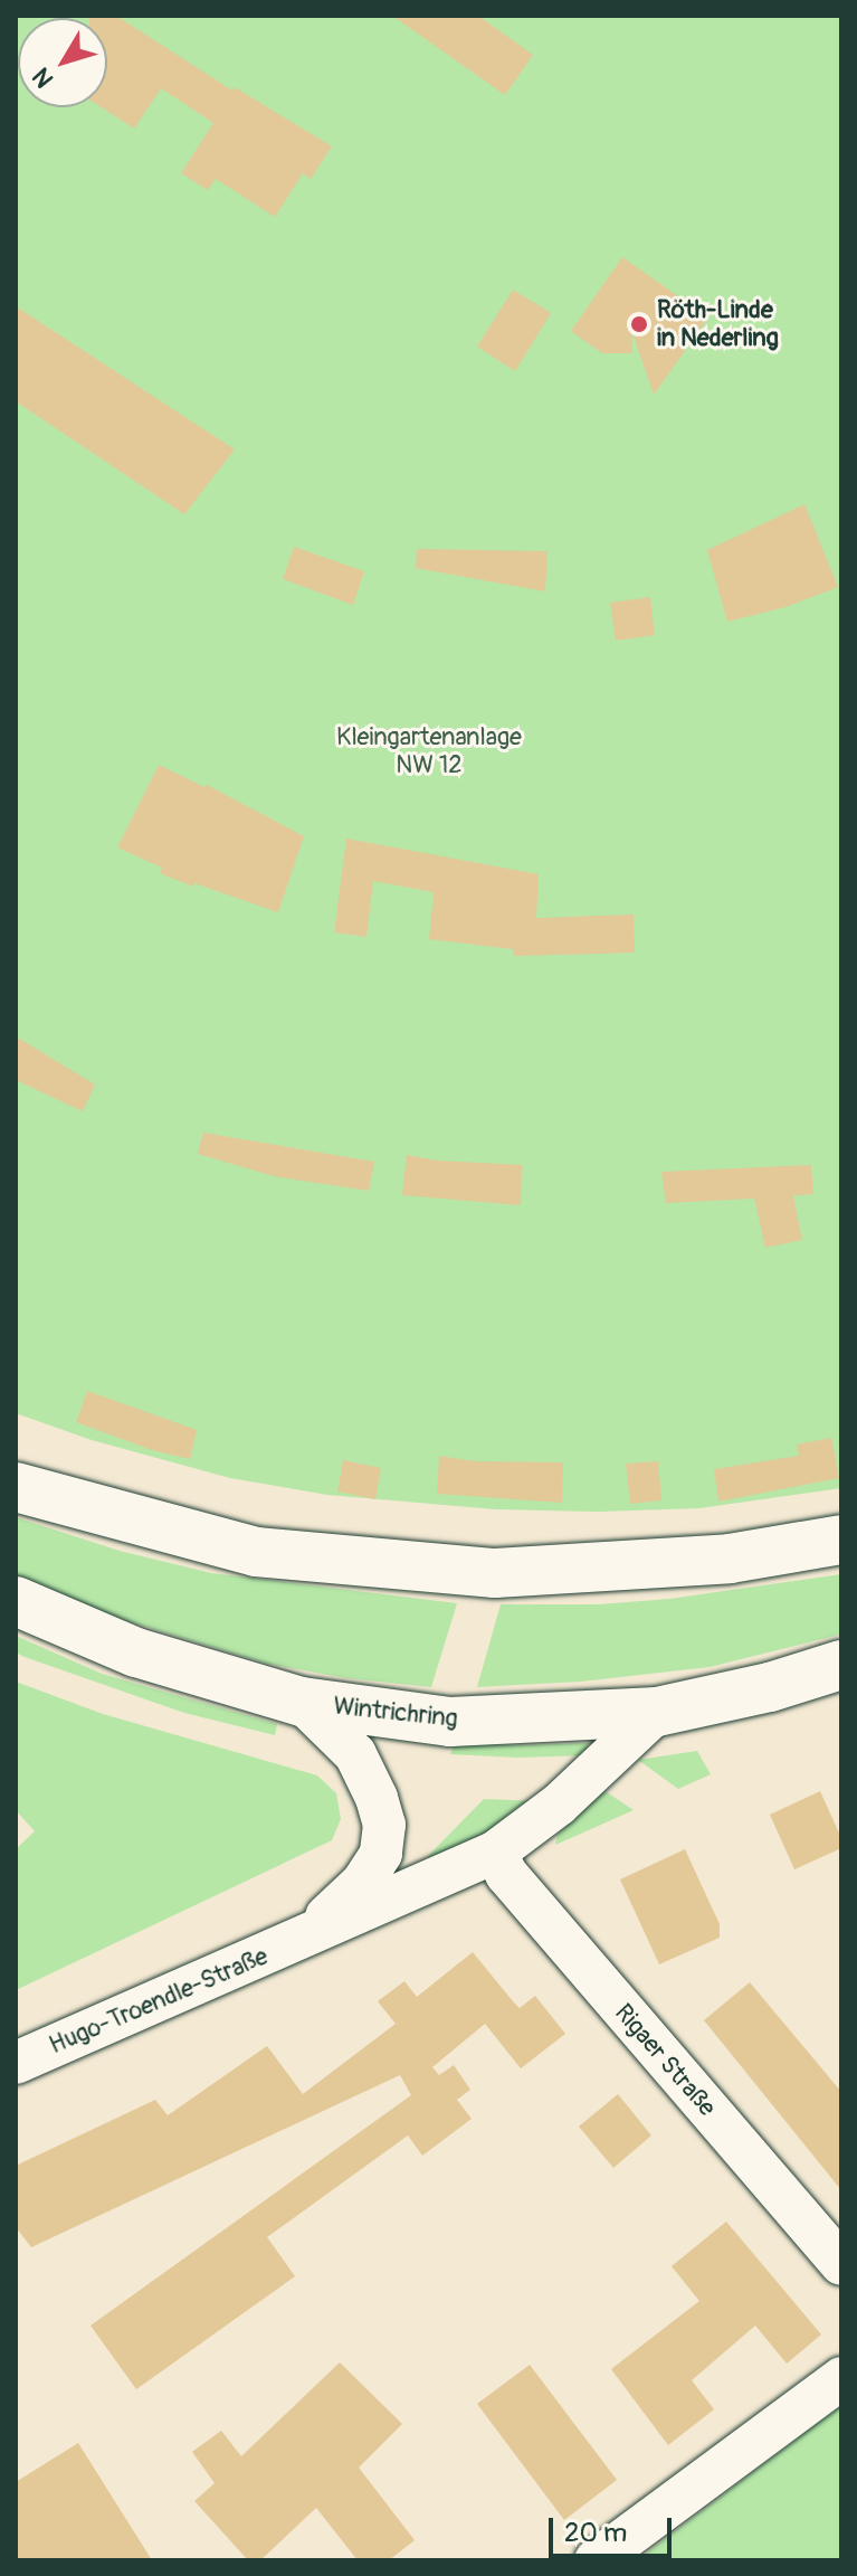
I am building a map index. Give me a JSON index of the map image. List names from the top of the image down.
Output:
{
  "streets": {
    "main road": ["Wintrichring"],
    "street": ["Hugo-Troendle-Straße", "Rigaer Straße"]
  },
  "crossings": [
    ["Wintrichring", "Hugo-Troendle-Straße"],
    ["Hugo-Troendle-Straße", "Rigaer Straße"]
  ],
  "parks": ["Kleingartenanlage NW 12"],
  "places": ["Röth-Linde in Nederling"],
  "scale_bar": "20 m",
  "north": "bottom left"
}
